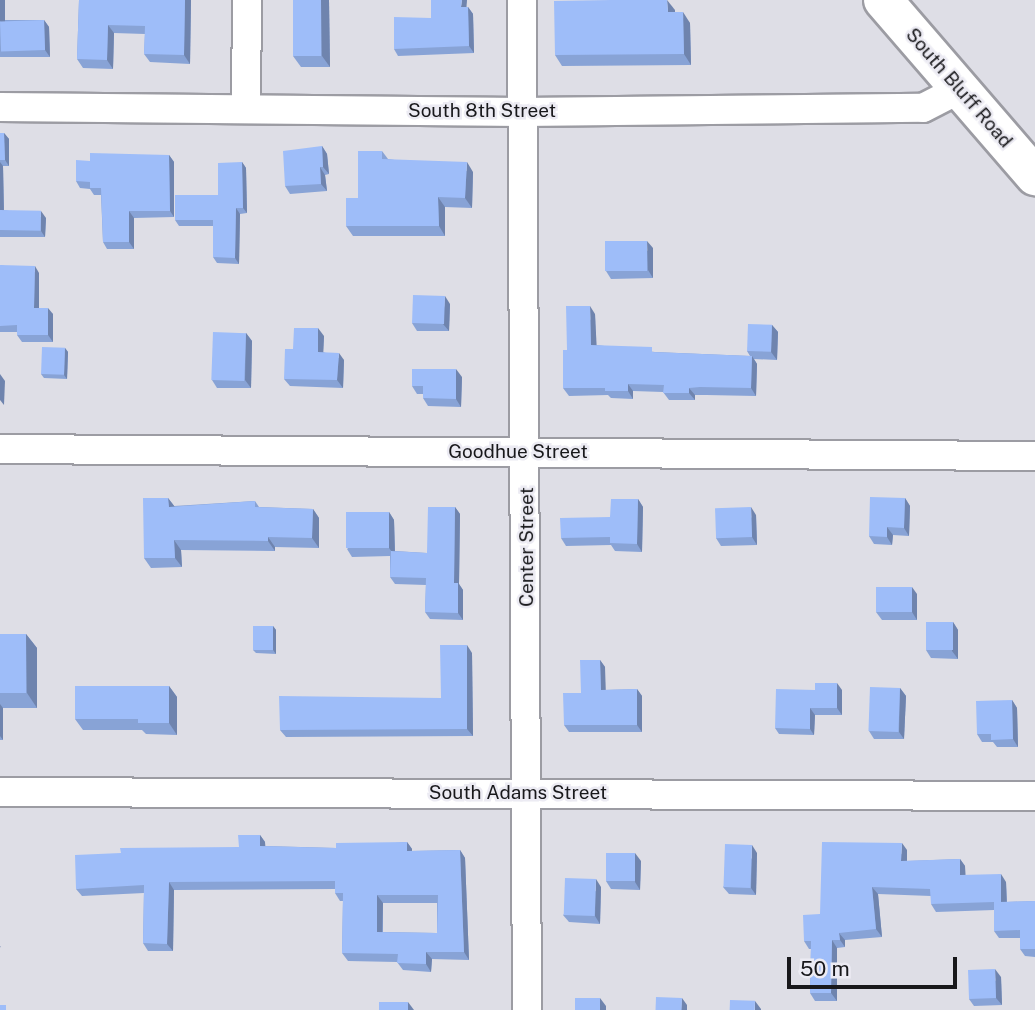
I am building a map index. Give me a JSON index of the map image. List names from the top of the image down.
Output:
{
  "streets": {
    "street": [
      "South Bluff Road",
      "South 8th Street",
      "Goodhue Street",
      "Center Street",
      "South Adams Street"
    ]
  },
  "crossings": [
    ["South Bluff Road", "South 8th Street"],
    ["South 8th Street", "Center Street"],
    ["Goodhue Street", "Center Street"],
    ["Center Street", "South Adams Street"]
  ],
  "scale_bar": "50 m"
}
